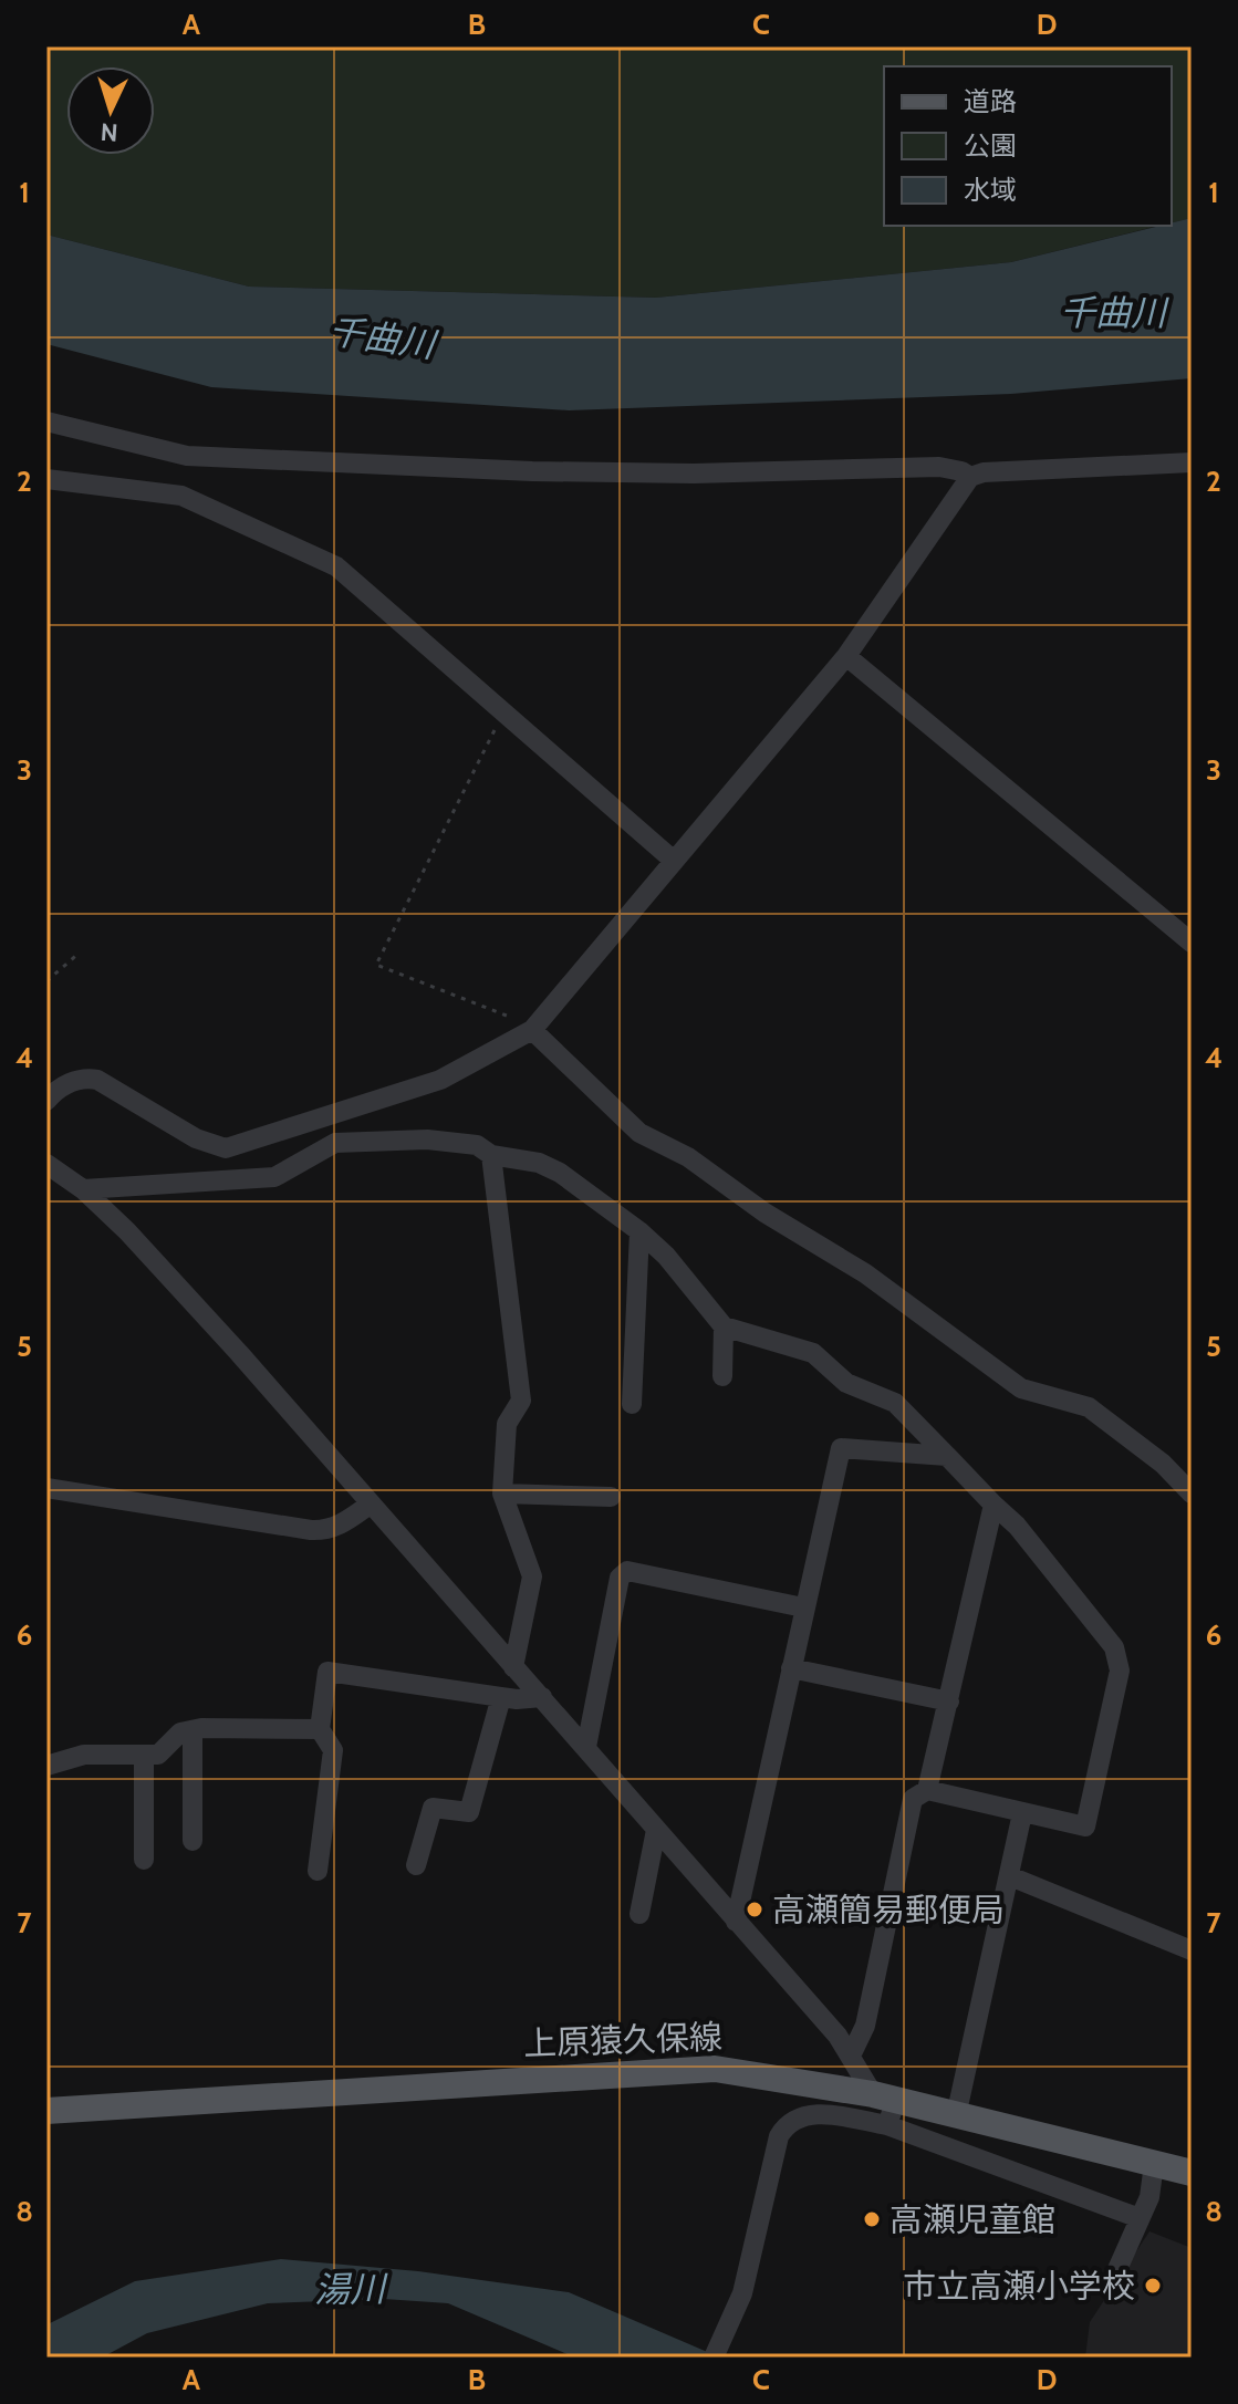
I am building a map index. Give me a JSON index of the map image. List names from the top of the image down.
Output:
{
  "streets": {
    "main road": ["上原猿久保線"]
  },
  "water": ["千曲川", "湯川"],
  "places": ["高瀬簡易郵便局", "高瀬児童館", "市立高瀬小学校"],
  "legend": ["道路", "公園", "水域"],
  "north": "bottom",
  "grid": {
    "columns": [
      "A",
      "B",
      "C",
      "D"
    ],
    "rows": [
      "1",
      "2",
      "3",
      "4",
      "5",
      "6",
      "7",
      "8"
    ]
  }
}
